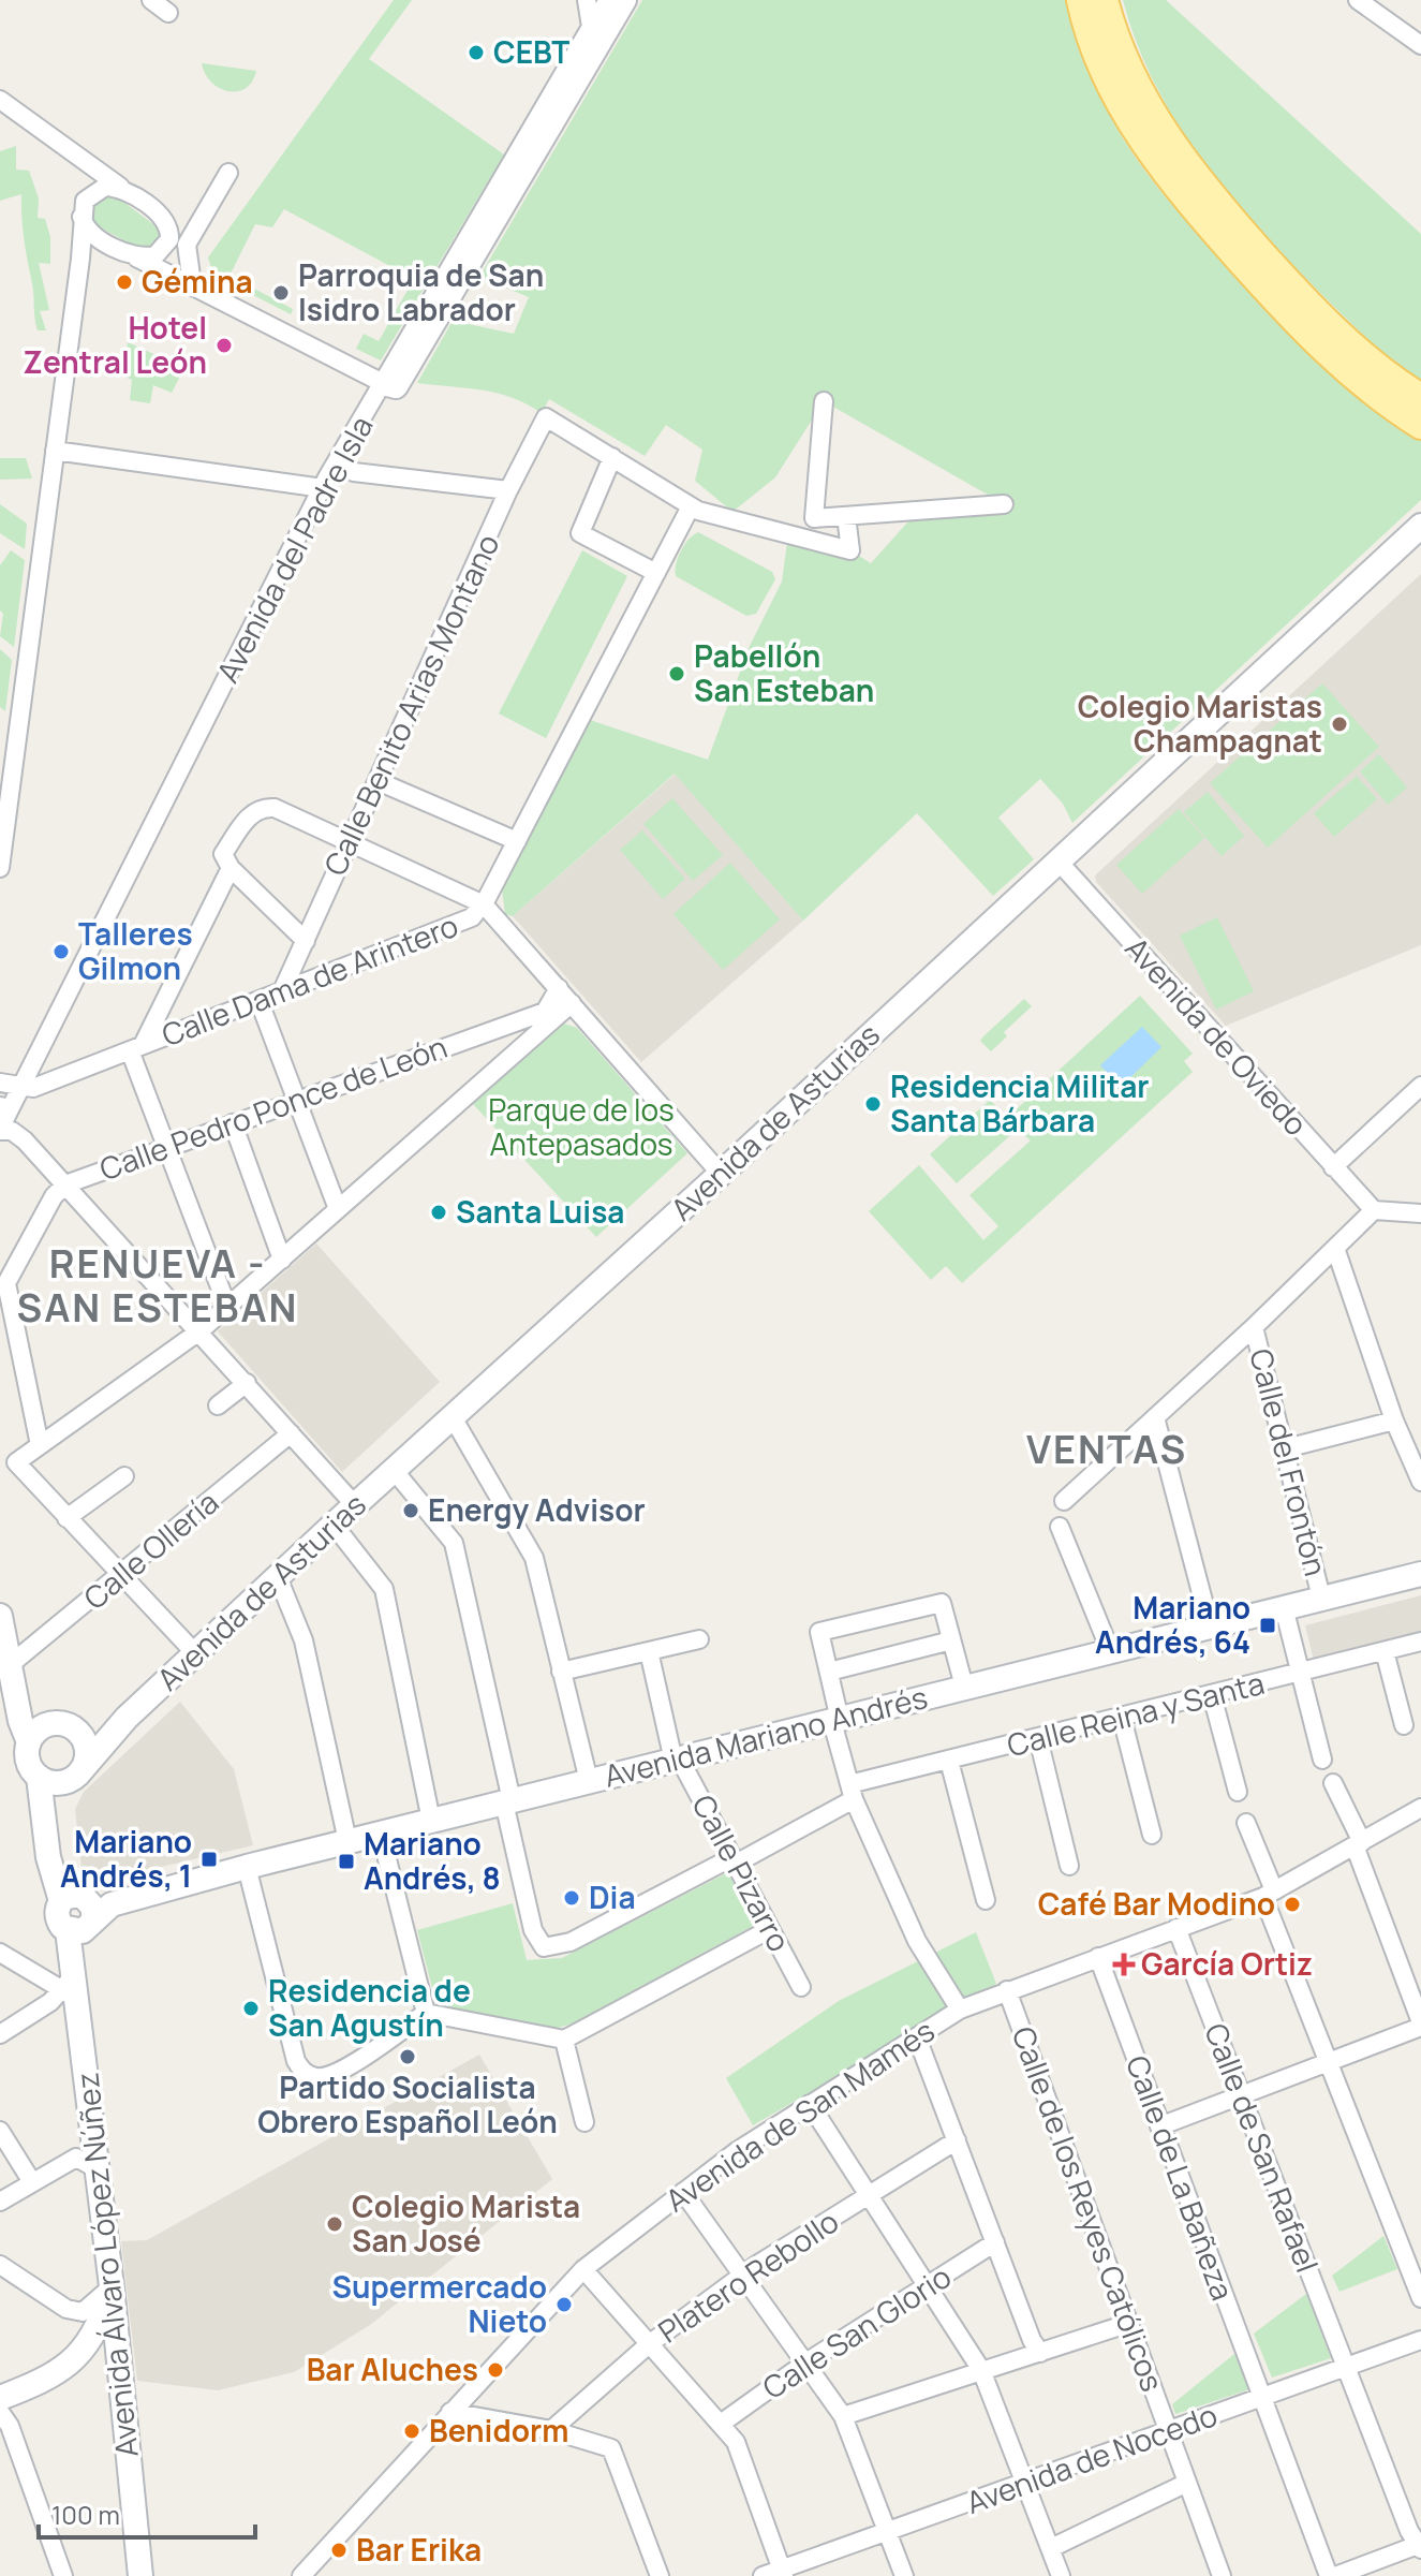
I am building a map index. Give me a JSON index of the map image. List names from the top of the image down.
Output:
{
  "streets": {
    "main road": [
      "Avenida del Padre Isla",
      "Avenida de Asturias",
      "Avenida Mariano Andrés",
      "Avenida Álvaro López Núñez"
    ],
    "street": [
      "Calle Benito Arias Montano",
      "Calle Dama de Arintero",
      "Avenida de Oviedo",
      "Calle Pedro Ponce de León",
      "Calle del Frontón",
      "Calle Ollería",
      "Calle Reina y Santa",
      "Calle Pizarro",
      "Avenida de San Mamés",
      "Calle de San Rafael",
      "Calle de La Bañeza",
      "Calle de los Reyes Católicos",
      "Platero Rebollo",
      "Calle San Glorio",
      "Avenida de Nocedo"
    ]
  },
  "crossings": [
    ["Avenida del Padre Isla", "Calle Dama de Arintero"],
    ["Calle Benito Arias Montano", "Calle Dama de Arintero"],
    ["Avenida de Oviedo", "Avenida de Asturias"],
    ["Avenida de Asturias", "Avenida Álvaro López Núñez"],
    ["Calle del Frontón", "Avenida Mariano Andrés"],
    ["Calle Reina y Santa", "Avenida Mariano Andrés"],
    ["Calle Reina y Santa", "Calle Pizarro"],
    ["Avenida Mariano Andrés", "Calle Pizarro"],
    ["Avenida Mariano Andrés", "Avenida Álvaro López Núñez"],
    ["Avenida de San Mamés", "Calle de San Rafael"],
    ["Avenida de San Mamés", "Calle de La Bañeza"],
    ["Avenida de San Mamés", "Calle de los Reyes Católicos"],
    ["Calle de San Rafael", "Avenida de Nocedo"],
    ["Calle de La Bañeza", "Avenida de Nocedo"],
    ["Calle de los Reyes Católicos", "Avenida de Nocedo"]
  ],
  "districts": ["RENUEVA - SAN ESTEBAN", "VENTAS"],
  "parks": ["Parque de los Antepasados"],
  "places": {
    "other": [
      "CEBT",
      "Gémina",
      "Parroquia de San Isidro Labrador",
      "Hotel Zentral León",
      "Pabellón San Esteban",
      "Colegio Maristas Champagnat",
      "Talleres Gilmon",
      "Residencia Militar Santa Bárbara",
      "Santa Luisa",
      "Energy Advisor",
      "Dia",
      "Café Bar Modino",
      "Residencia de San Agustín",
      "Partido Socialista Obrero Español León",
      "Colegio Marista San José",
      "Supermercado Nieto",
      "Bar Aluches",
      "Benidorm",
      "Bar Erika"
    ],
    "transit": ["Mariano Andrés, 64", "Mariano Andrés, 1", "Mariano Andrés, 8"],
    "health": ["García Ortiz"]
  },
  "scale_bar": "100 m"
}
